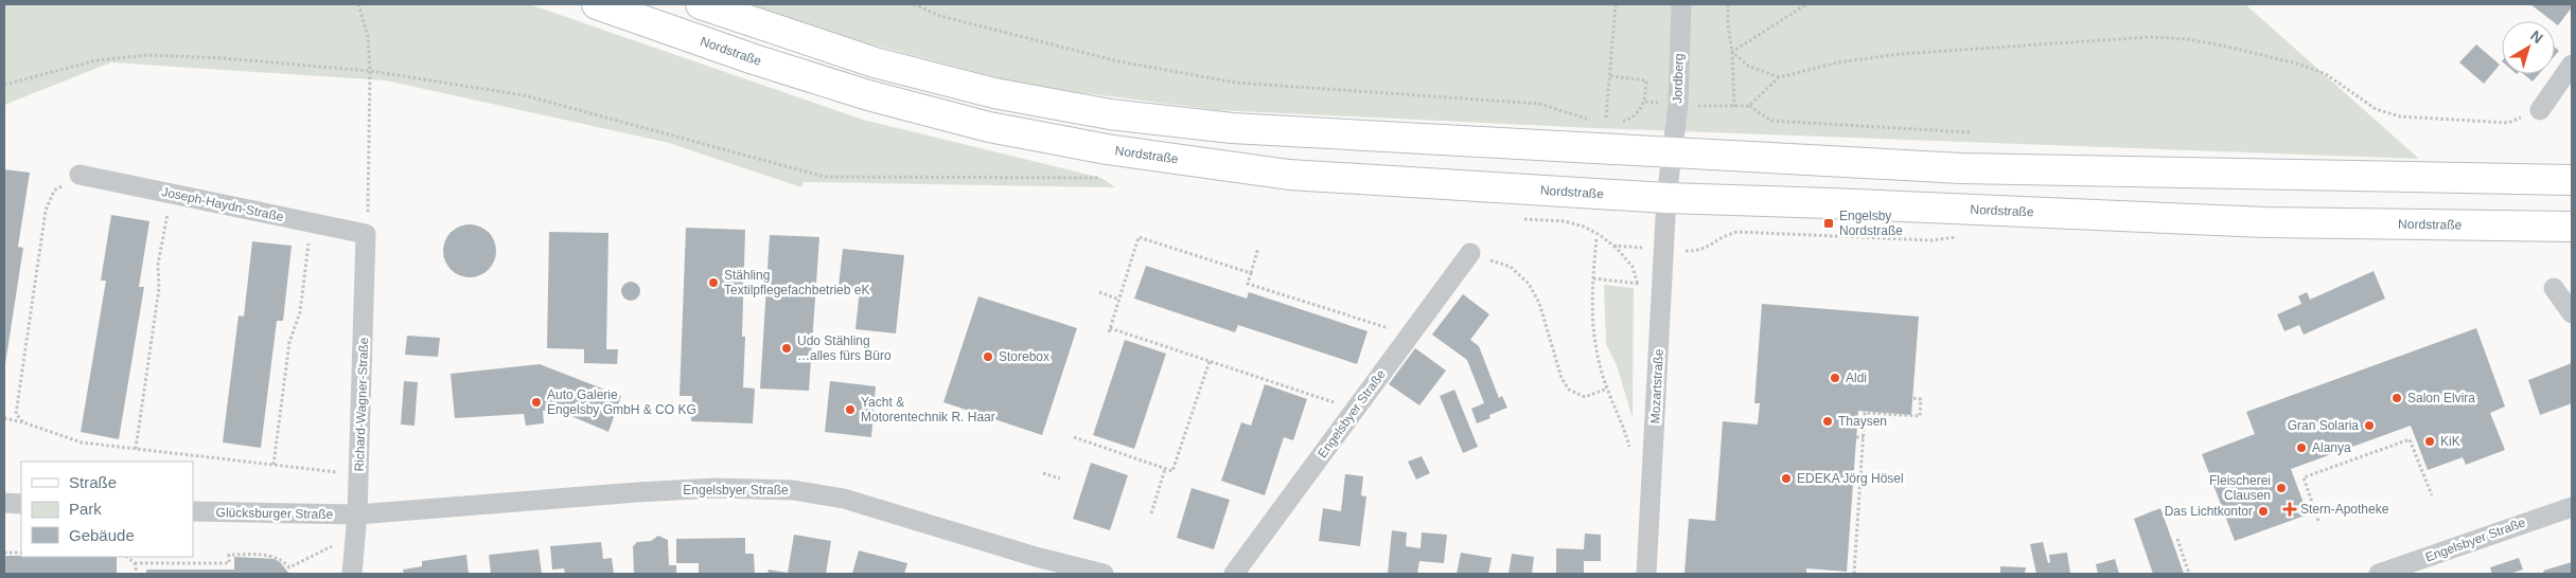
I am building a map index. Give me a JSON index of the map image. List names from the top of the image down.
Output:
{
  "streets": {
    "main road": ["Nordstraße"],
    "street": [
      "Jordberg",
      "Joseph-Haydn-Straße",
      "Mozartstraße",
      "Richard-Wagner-Straße",
      "Engelsbyer Straße",
      "Glücksburger Straße"
    ]
  },
  "crossings": [
    ["Nordstraße", "Jordberg"],
    ["Nordstraße", "Mozartstraße"],
    ["Jordberg", "Mozartstraße"],
    ["Joseph-Haydn-Straße", "Richard-Wagner-Straße"],
    ["Richard-Wagner-Straße", "Engelsbyer Straße"],
    ["Richard-Wagner-Straße", "Glücksburger Straße"],
    ["Engelsbyer Straße", "Glücksburger Straße"]
  ],
  "places": {
    "transit": ["Engelsby Nordstraße"],
    "other": [
      "Stähling Textilpflegefachbetrieb eK",
      "Udo Stähling …alles fürs Büro",
      "Storebox",
      "Aldi",
      "Salon Elvira",
      "Auto Galerie Engelsby GmbH & CO KG",
      "Yacht & Motorentechnik R. Haar",
      "Thaysen",
      "Gran Solaria",
      "KiK",
      "Alanya",
      "EDEKA Jörg Hösel",
      "Fleischerei Clausen",
      "Das Lichtkontor"
    ],
    "health": ["Stern-Apotheke"]
  },
  "legend": ["Straße", "Park", "Gebäude"],
  "north": "top right"
}
